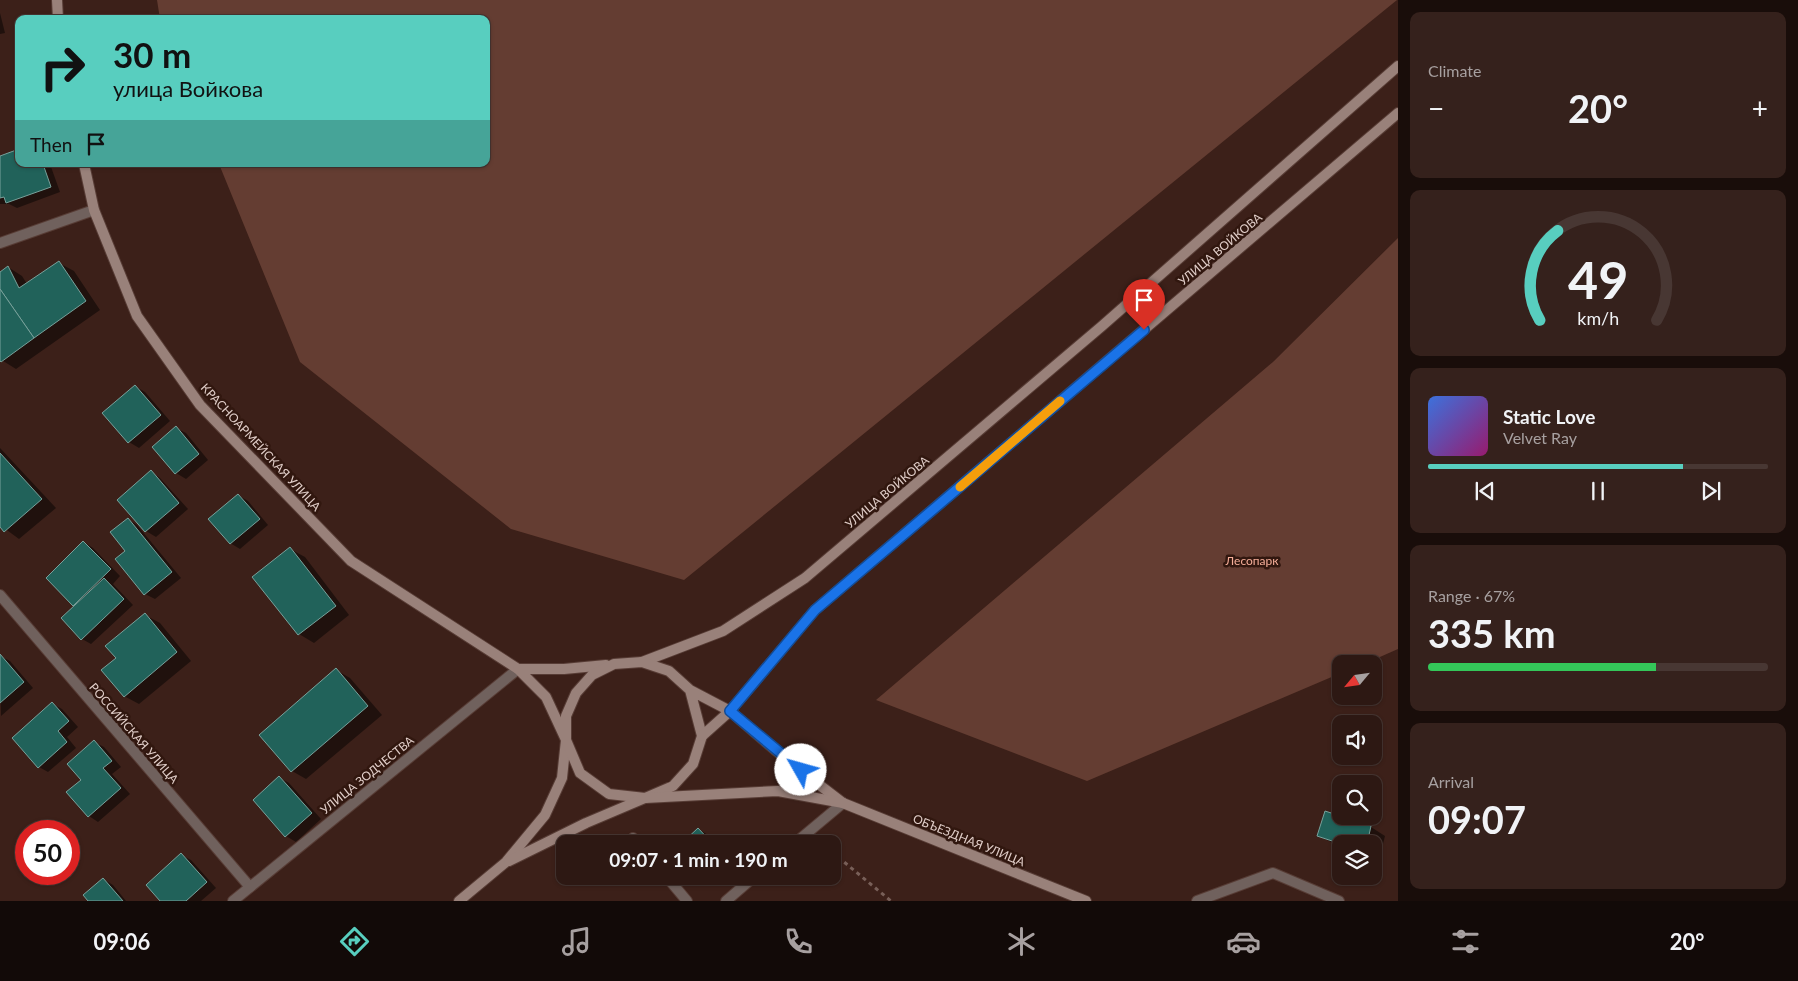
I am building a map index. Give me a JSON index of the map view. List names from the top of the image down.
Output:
{
  "streets": {
    "main road": ["УЛИЦА ВОЙКОВА", "КРАСНОАРМЕЙСКАЯ УЛИЦА", "ОБЪЕЗДНАЯ УЛИЦА"],
    "street": ["РОССИЙСКАЯ УЛИЦА", "УЛИЦА ЗОДЧЕСТВА"]
  },
  "crossings": [
    ["УЛИЦА ВОЙКОВА", "КРАСНОАРМЕЙСКАЯ УЛИЦА"],
    ["КРАСНОАРМЕЙСКАЯ УЛИЦА", "УЛИЦА ЗОДЧЕСТВА"],
    ["РОССИЙСКАЯ УЛИЦА", "УЛИЦА ЗОДЧЕСТВА"]
  ],
  "parks": ["Лесопарк"],
  "north": "bottom left",
  "page": {
    "tile": [
      "Climate",
      ["Range · 67%", "335 km"],
      ["Arrival", "09:07"]
    ],
    "turn": ["30 m", "улица Войкова"],
    "heat": ["−", "20°", "+"],
    "then": "Then",
    "song": ["Static Love", "Velvet Ray"],
    "limit": "50",
    "trip": "09:07 · 1 min · 190 m",
    "tabs": ["09:06", "20°"],
    "gauge": ["49", "km/h"]
  }
}
